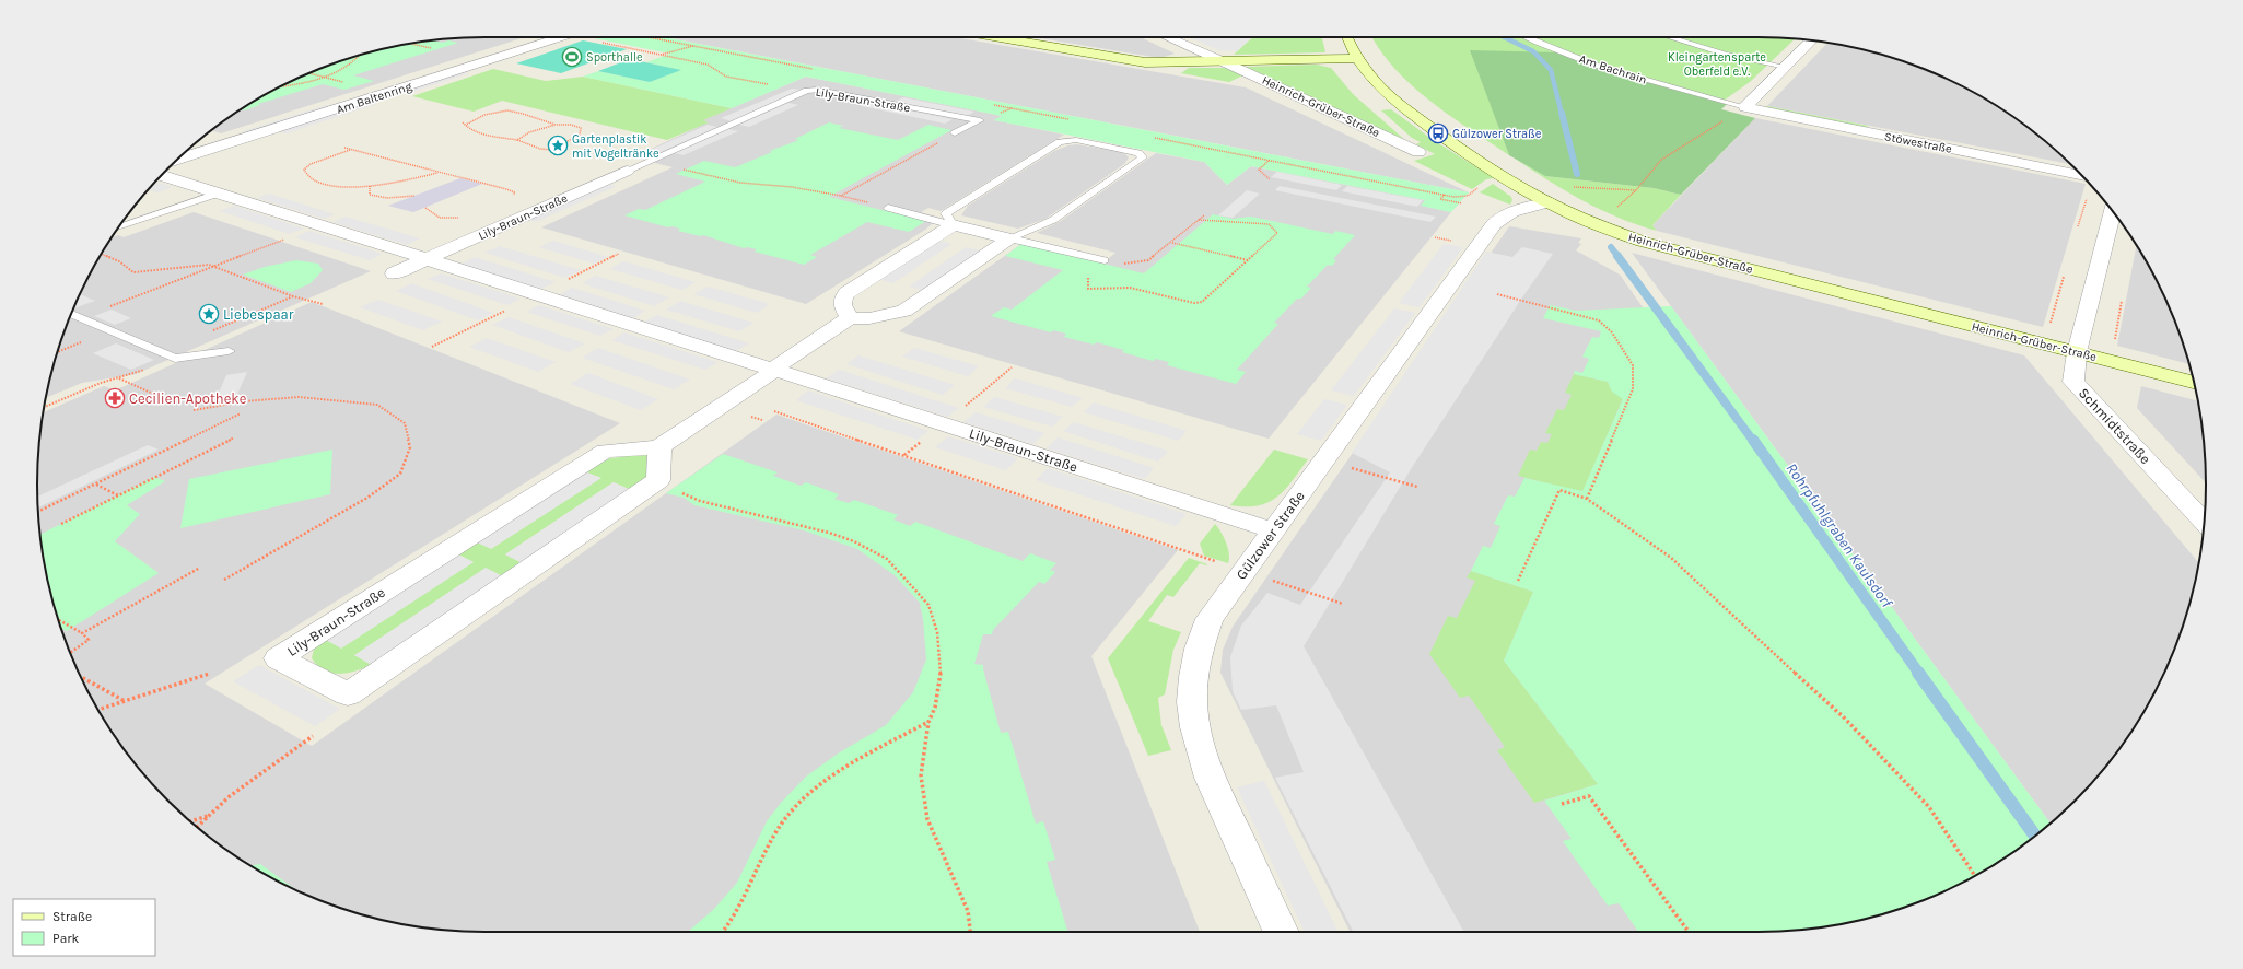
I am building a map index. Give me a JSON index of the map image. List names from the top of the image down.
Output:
{
  "streets": {
    "street": [
      "Am Baltenring",
      "Lily-Braun-Straße",
      "Heinrich-Grüber-Straße",
      "Stöwestraße",
      "Schmidtstraße",
      "Gülzower Straße"
    ],
    "lane": ["Am Bachrain"]
  },
  "crossings": [
    ["Am Bachrain", "Stöwestraße"],
    ["Lily-Braun-Straße", "Gülzower Straße"],
    ["Heinrich-Grüber-Straße", "Schmidtstraße"],
    ["Heinrich-Grüber-Straße", "Gülzower Straße"]
  ],
  "water": ["Rohrpfuhlgraben Kaulsdorf"],
  "parks": ["Kleingartensparte Oberfeld e.V."],
  "places": {
    "sports": ["Sporthalle"],
    "bus stop": ["Gülzower Straße"],
    "place": ["Gartenplastik mit Vogeltränke", "Liebespaar"],
    "pharmacy": ["Cecilien-Apotheke"]
  },
  "legend": ["Straße", "Park"]
}
